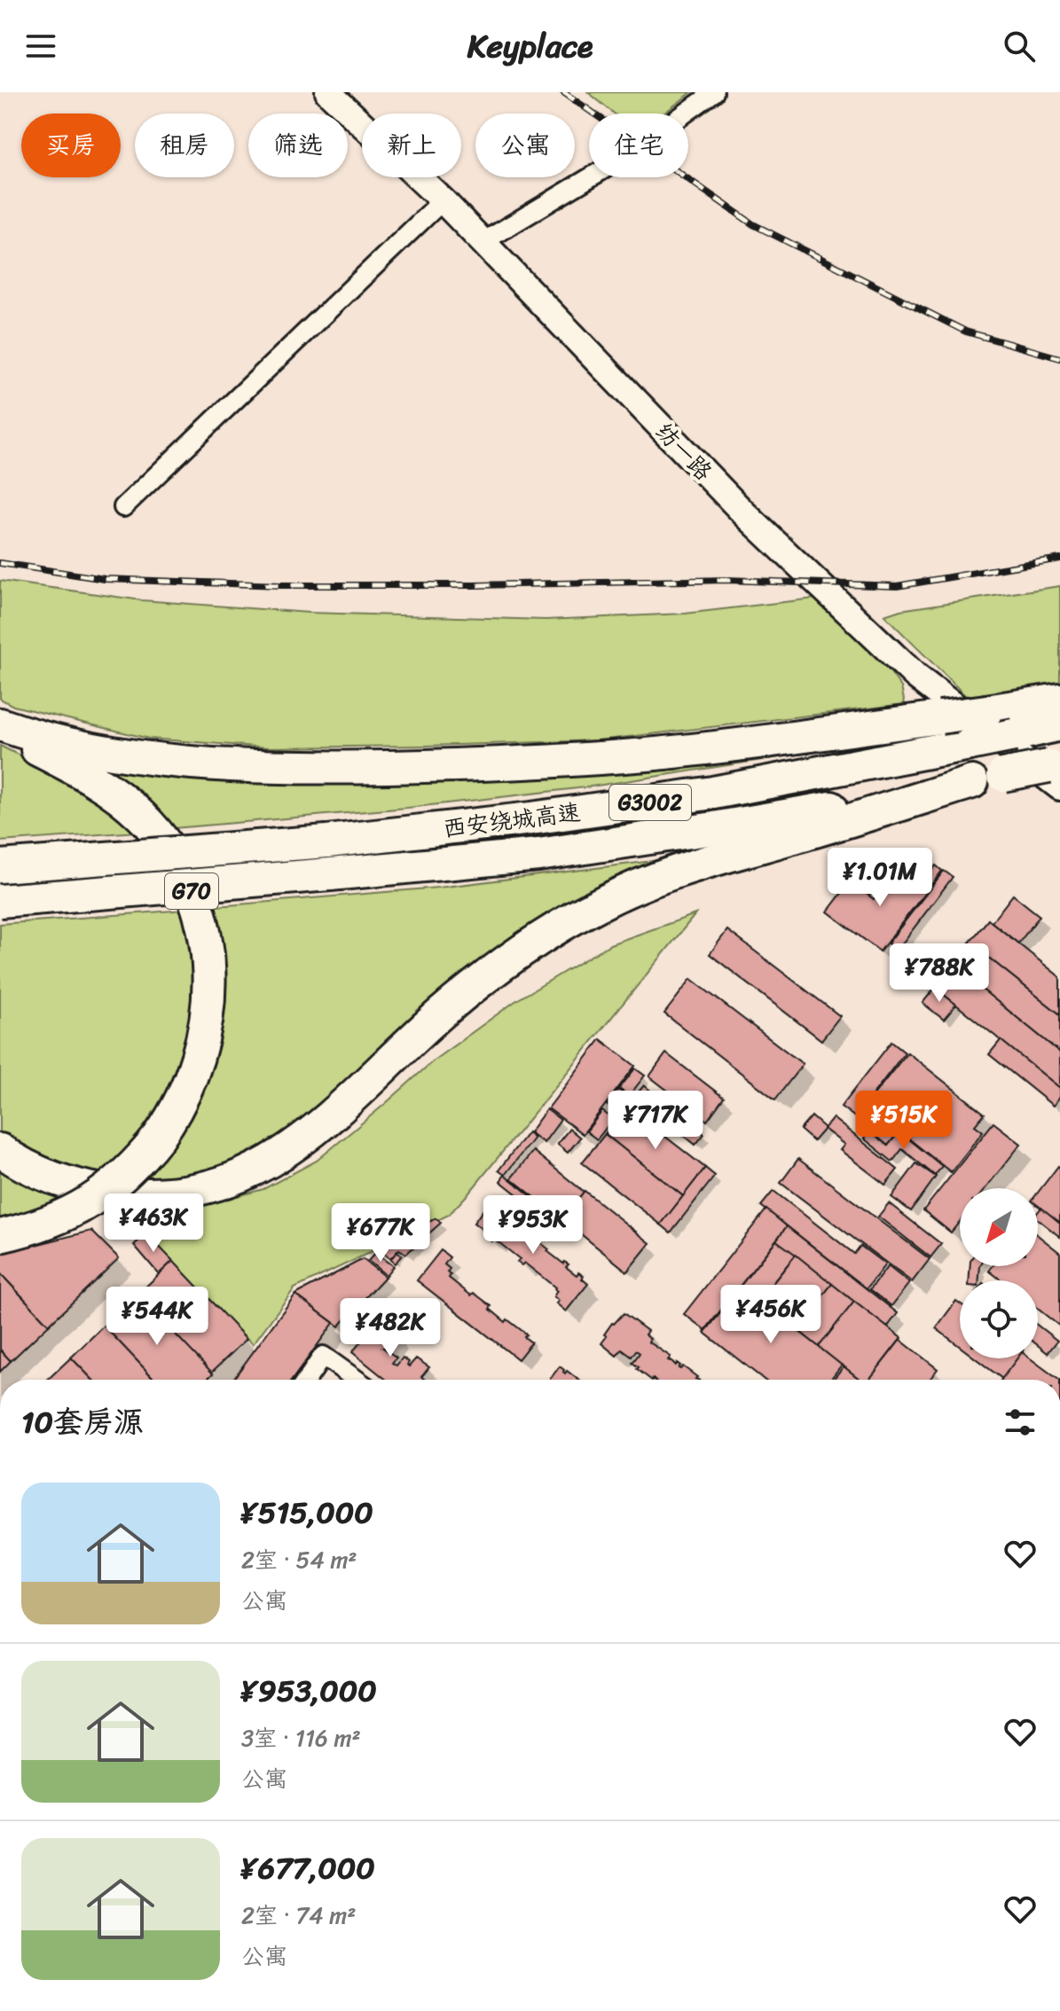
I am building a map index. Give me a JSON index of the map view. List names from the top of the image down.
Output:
{
  "streets": {
    "highway": ["G3002", "西安绕城高速", "G70"],
    "street": ["纺一路"]
  },
  "crossings": [
    ["纺一路", "西安绕城高速"]
  ],
  "north": "bottom left",
  "page": {
    "header": "Keyplace",
    "chip": [
      "买房",
      "租房",
      "筛选",
      "新上",
      "公寓",
      "住宅"
    ],
    "price": [
      "¥1.01M",
      "¥788K",
      "¥717K",
      "¥515K",
      "¥463K",
      "¥953K",
      "¥677K",
      "¥456K",
      "¥544K",
      "¥482K"
    ],
    "heading": "10套房源",
    "list": [
      {
        "name": "¥515,000",
        "note": "2室 · 54 m² · 公寓"
      },
      {
        "name": "¥953,000",
        "note": "3室 · 116 m² · 公寓"
      },
      {
        "name": "¥677,000",
        "note": "2室 · 74 m² · 公寓"
      }
    ]
  }
}
